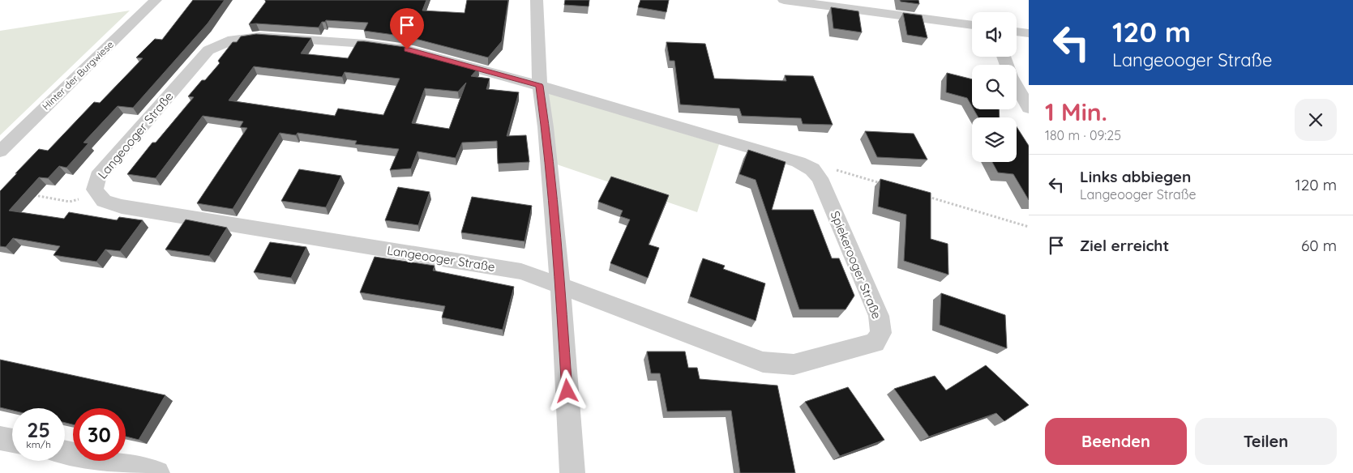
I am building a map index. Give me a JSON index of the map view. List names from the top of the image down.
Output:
{
  "streets": {
    "street": ["Hinter der Burgwiese", "Langeooger Straße", "Spiekerooger Straße"]
  },
  "crossings": [
    ["Langeooger Straße", "Spiekerooger Straße"]
  ],
  "page": {
    "turn": ["120 m", "Langeooger Straße"],
    "heading": ["1 Min.", "180 m · 09:25"],
    "list": [
      {
        "name": "Links abbiegen",
        "note": "Langeooger Straße",
        "value": "120 m"
      },
      {
        "name": "Ziel erreicht",
        "value": "60 m"
      }
    ],
    "speed": "25 km/h",
    "limit": "30",
    "buttons": ["Beenden", "Teilen"]
  }
}
